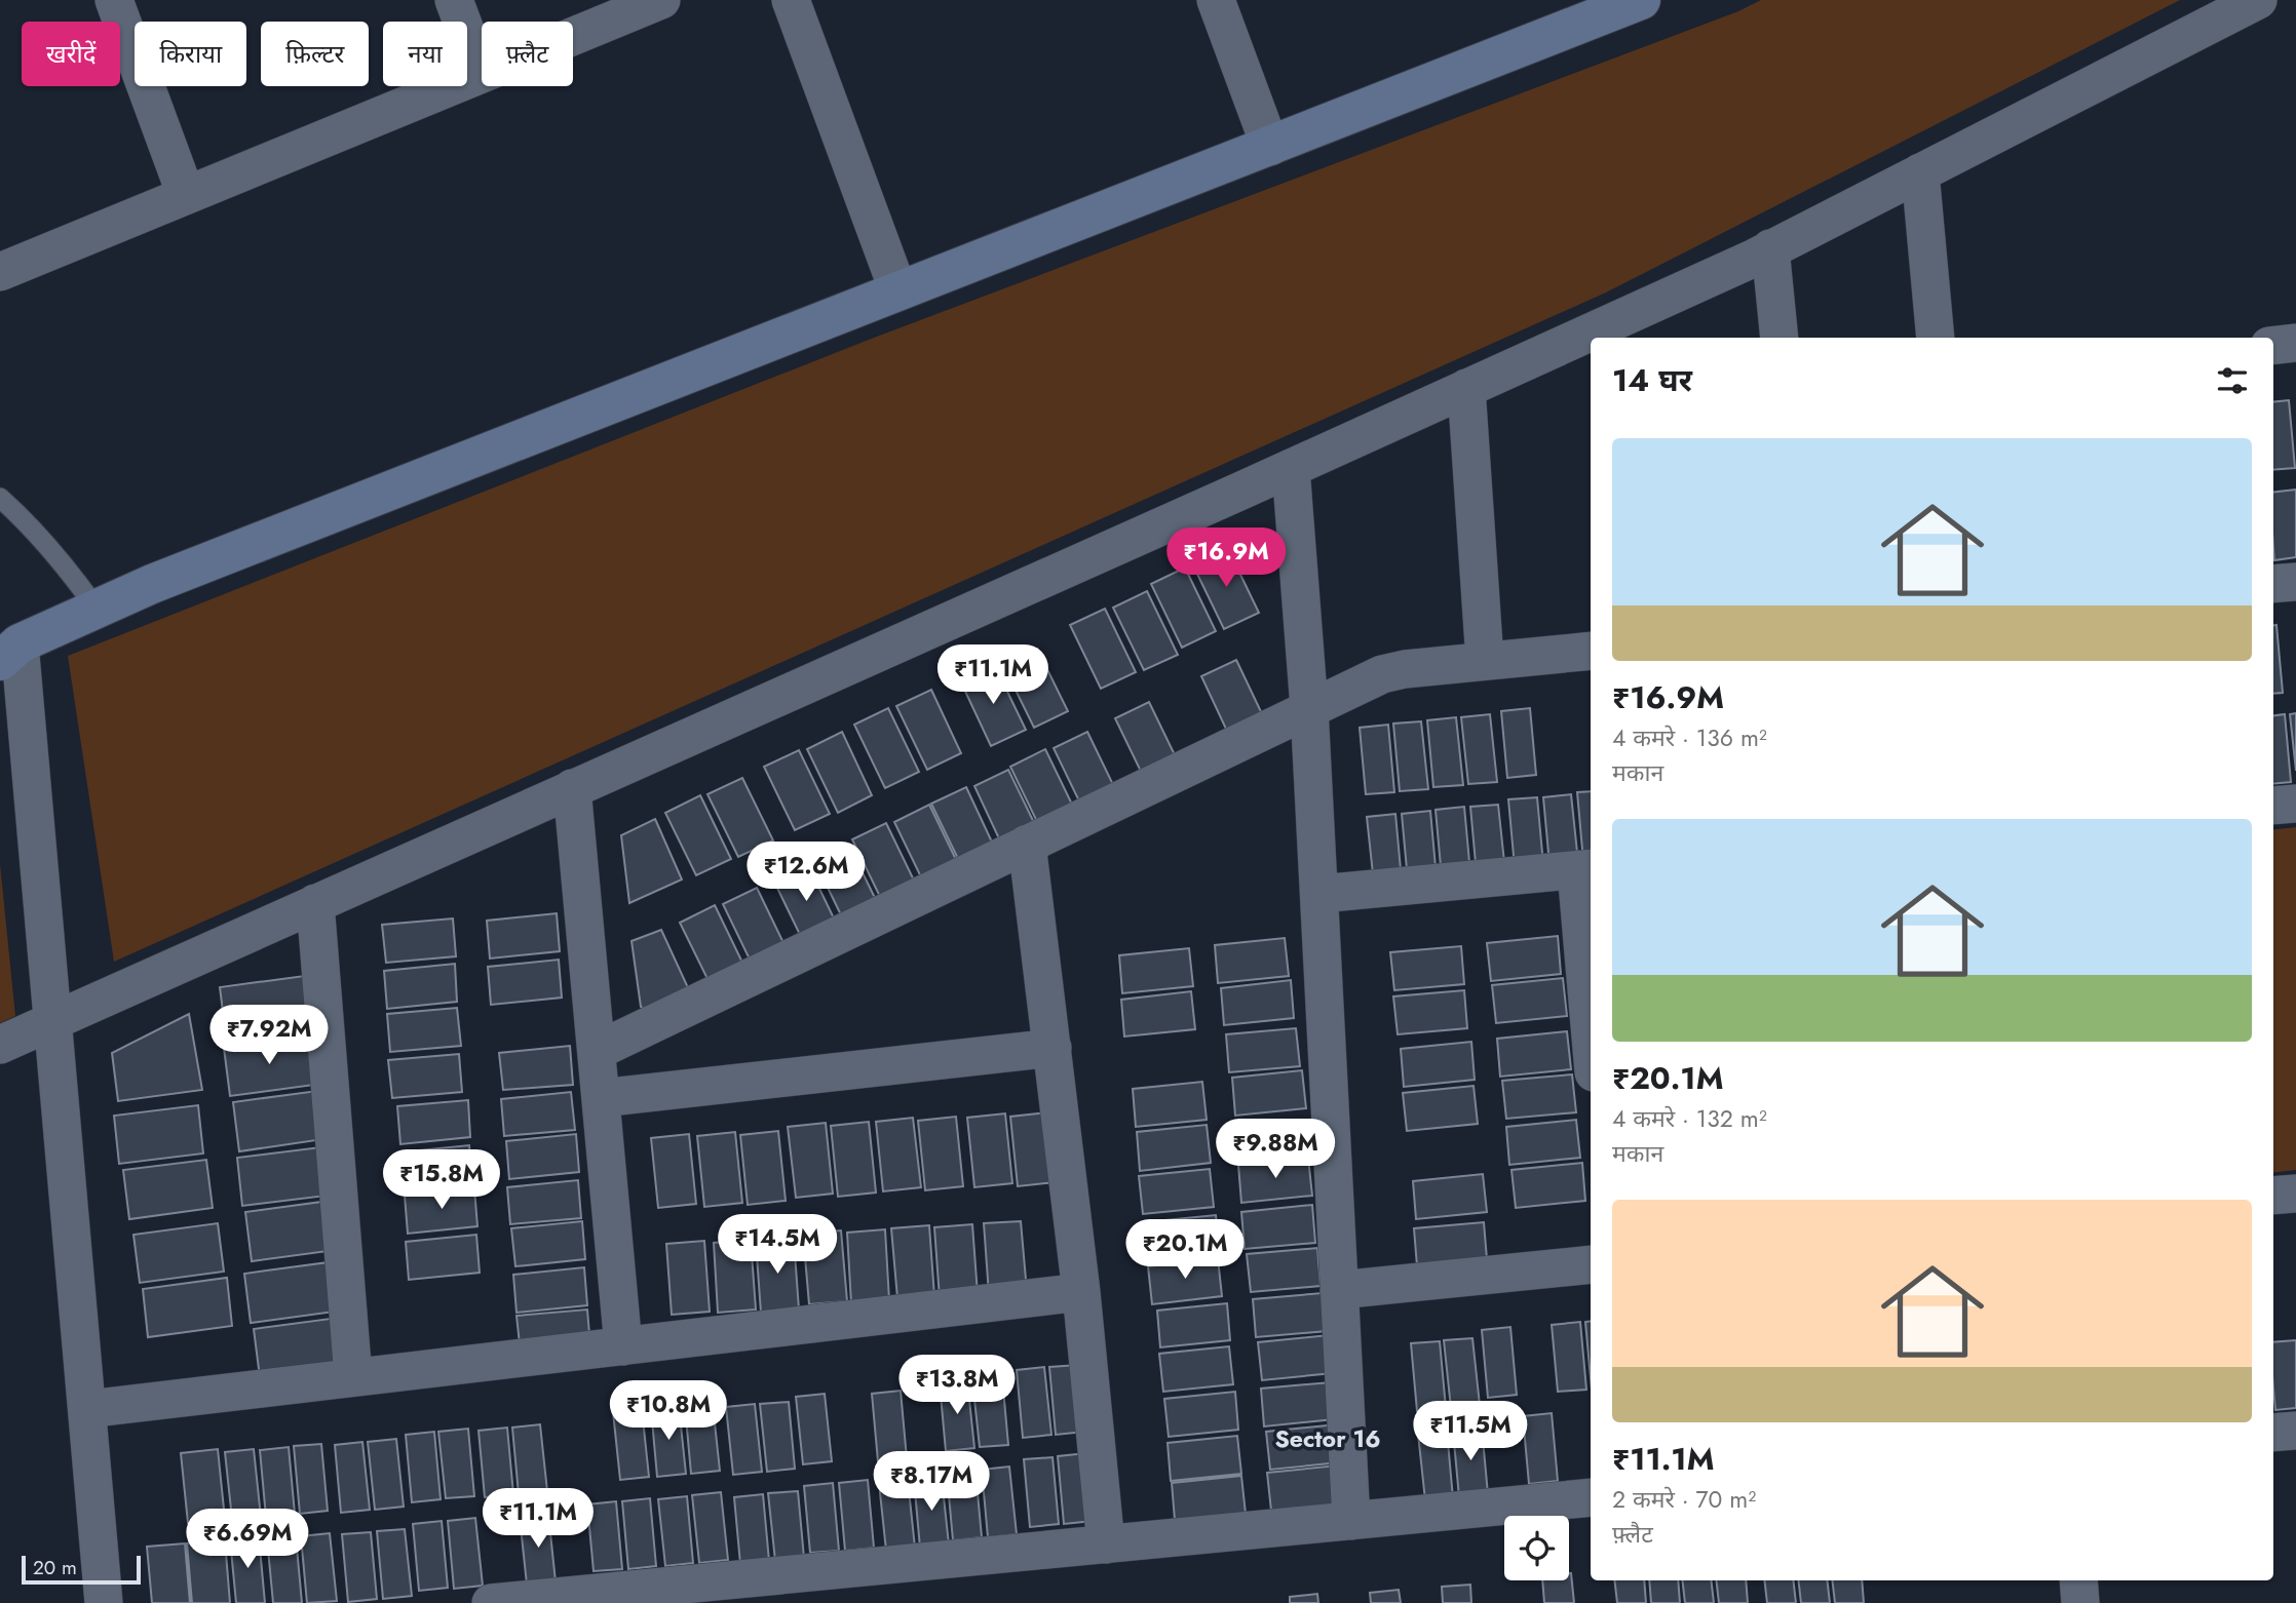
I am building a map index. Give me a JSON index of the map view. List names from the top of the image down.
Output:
{
  "districts": ["Sector 16"],
  "scale_bar": "20 m",
  "page": {
    "chip": [
      "खरीदें",
      "किराया",
      "फ़िल्टर",
      "नया",
      "फ़्लैट"
    ],
    "heading": "14 घर",
    "list": [
      {
        "name": "₹16.9M",
        "note": "4 कमरे · 136 m² · मकान"
      },
      {
        "name": "₹20.1M",
        "note": "4 कमरे · 132 m² · मकान"
      },
      {
        "name": "₹11.1M",
        "note": "2 कमरे · 70 m² · फ़्लैट"
      }
    ],
    "price": [
      "₹16.9M",
      "₹11.1M",
      "₹12.6M",
      "₹7.92M",
      "₹9.88M",
      "₹15.8M",
      "₹14.5M",
      "₹20.1M",
      "₹13.8M",
      "₹10.8M",
      "₹11.5M",
      "₹8.17M",
      "₹11.1M",
      "₹6.69M"
    ],
    "scale": "20 m"
  }
}
